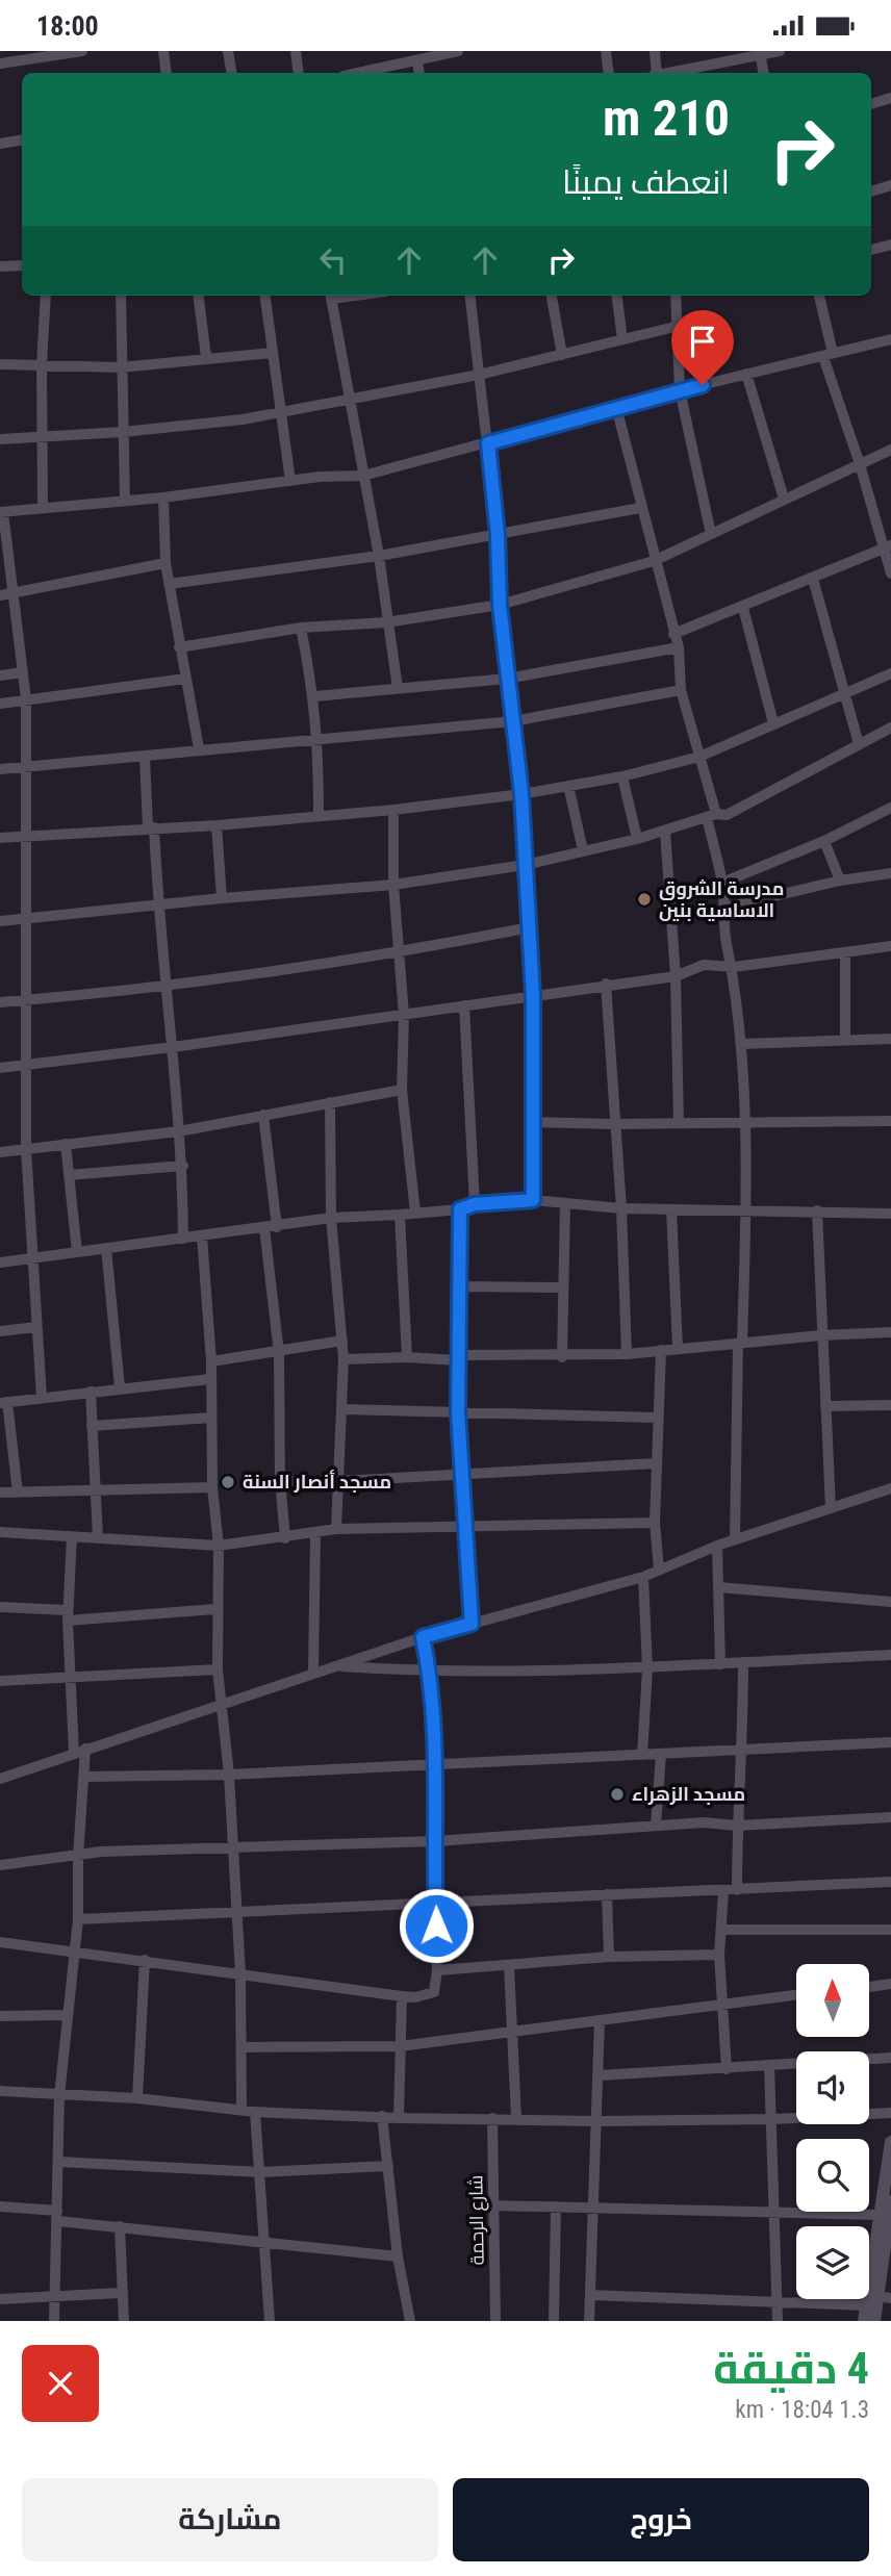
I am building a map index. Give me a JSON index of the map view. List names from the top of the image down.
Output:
{
  "streets": {
    "street": ["شارع الرحمة"]
  },
  "places": ["مدرسة الشروق الاساسية بنين", "مسجد أنصار السنة", "مسجد الزهراء"],
  "north": "top",
  "page": {
    "status": "18:00",
    "turn": ["210 m", "انعطف يمينًا"],
    "heading": ["4 دقيقة", "1.3 km · 18:04"],
    "buttons": ["خروج", "مشاركة"]
  }
}
